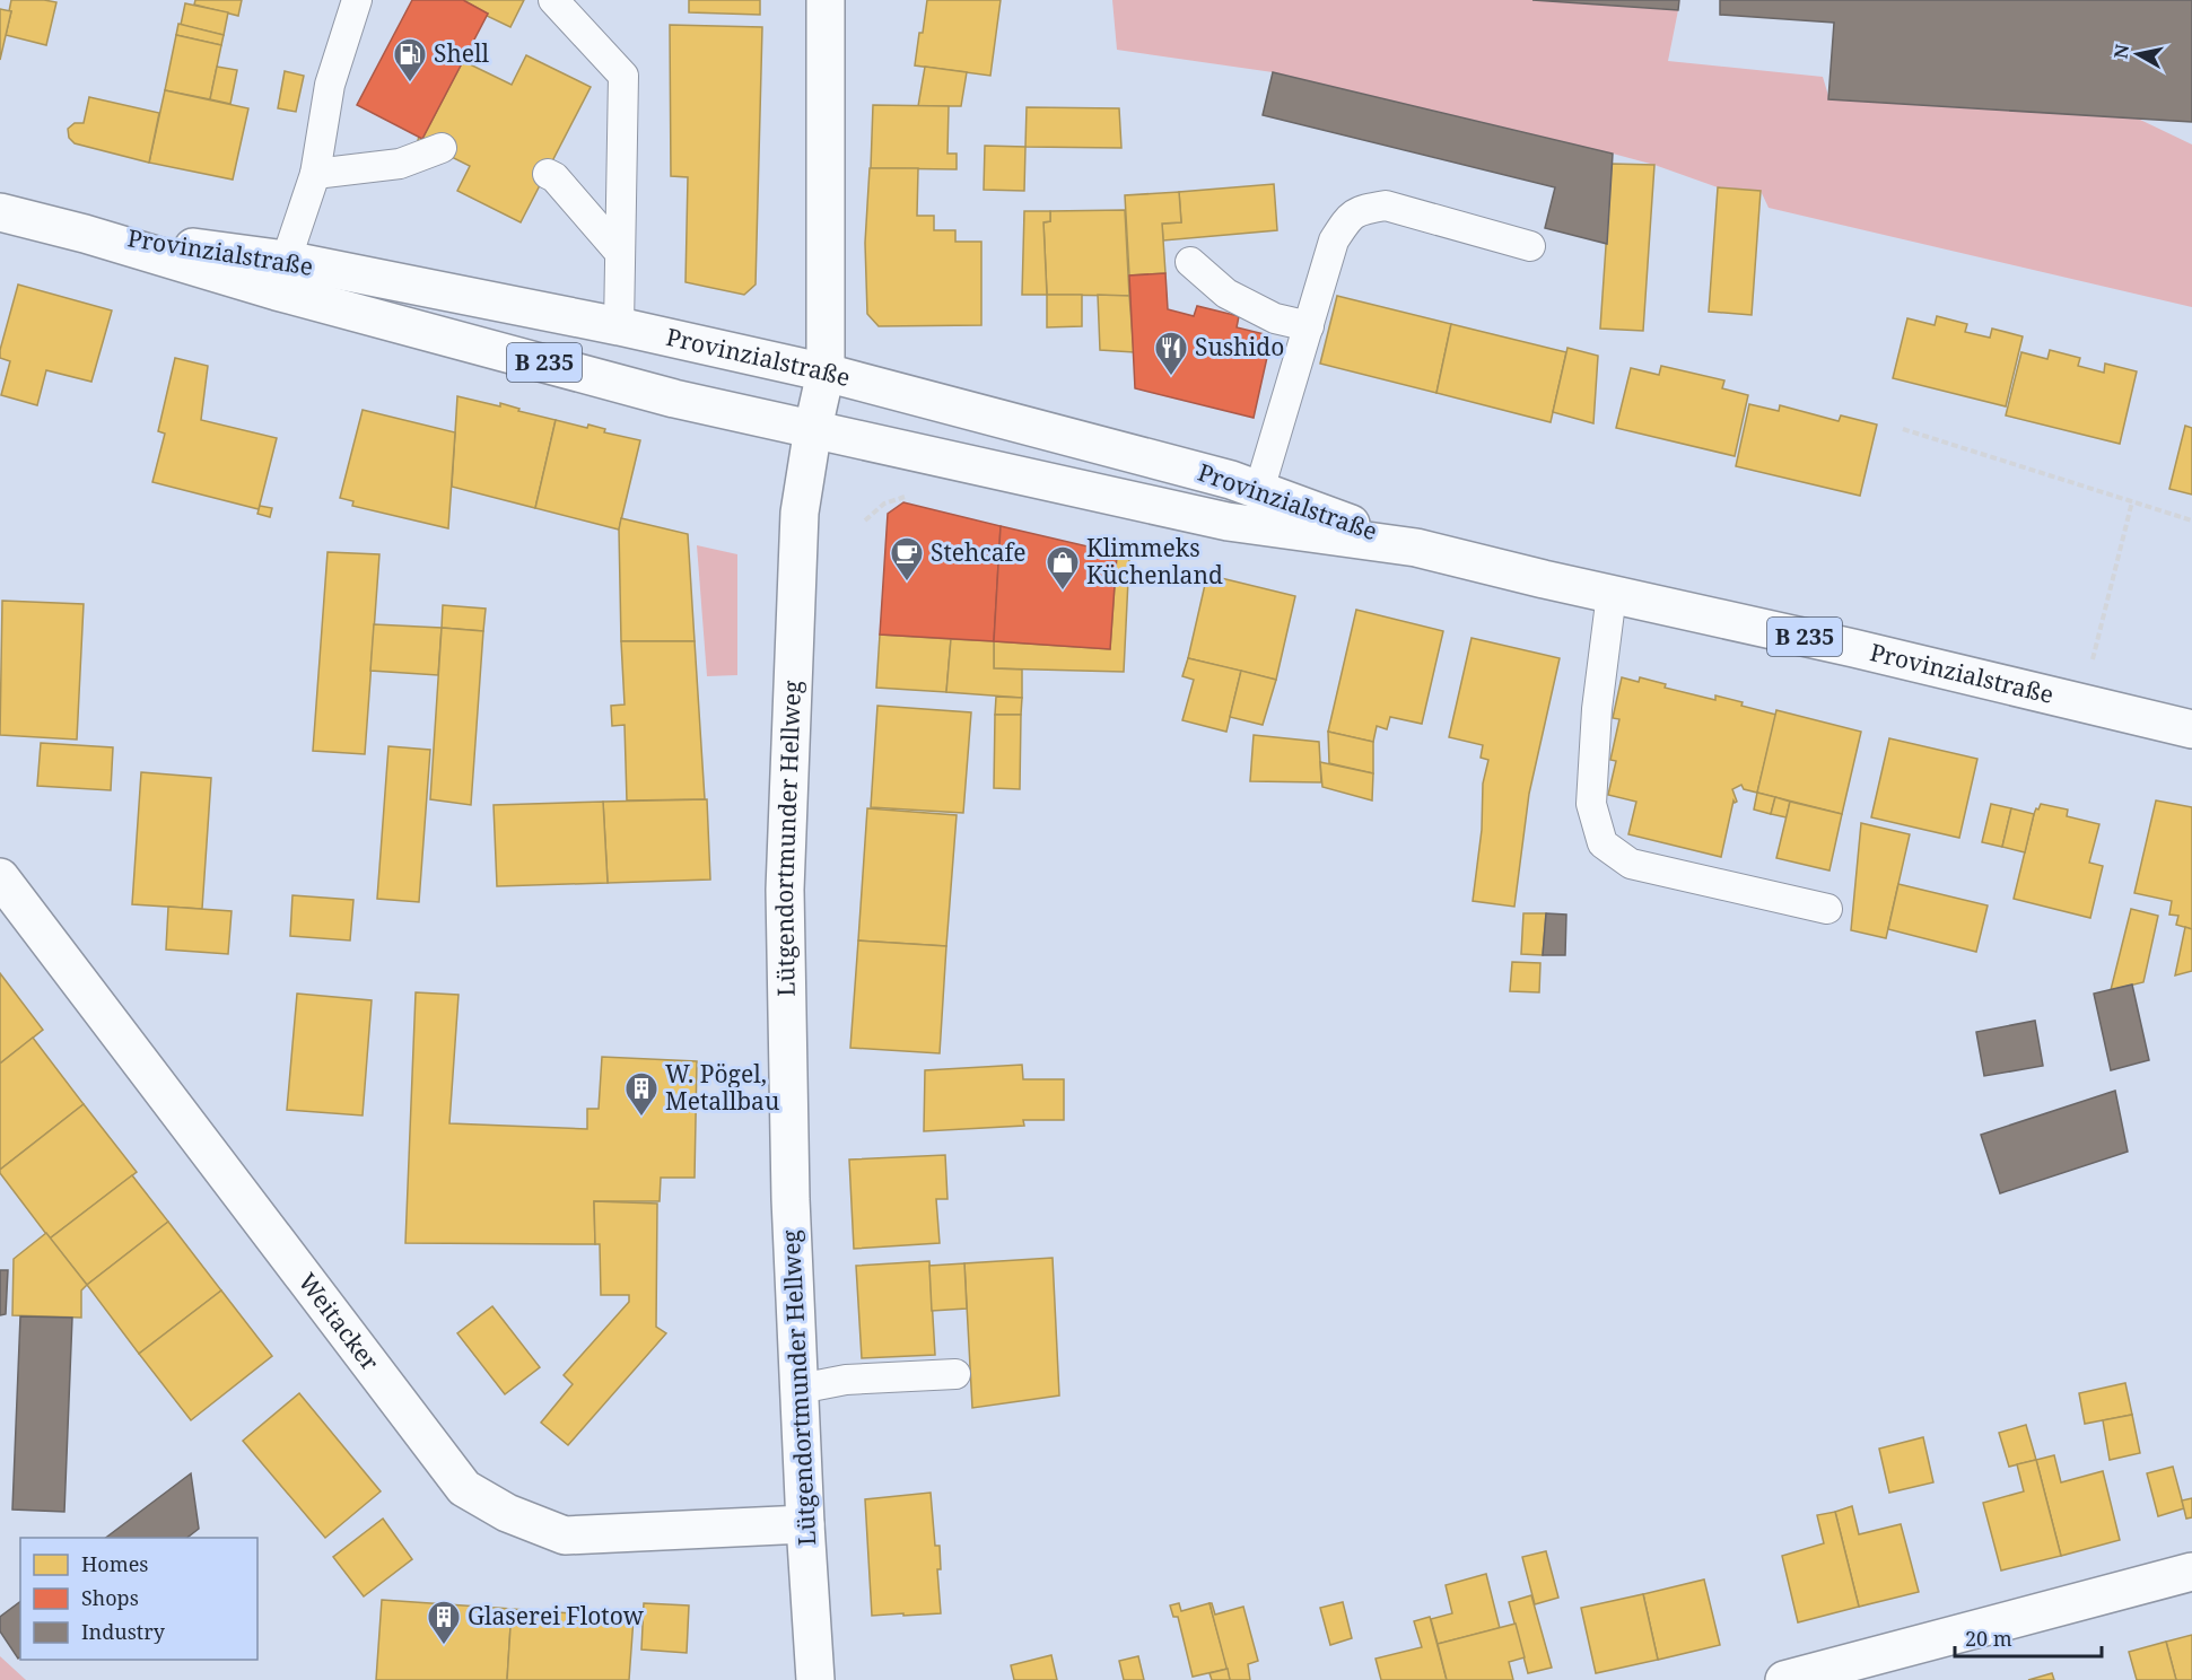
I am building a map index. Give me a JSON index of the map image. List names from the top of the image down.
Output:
{
  "streets": {
    "main road": [
      "Provinzialstraße",
      "B 235",
      "Lütgendortmunder Hellweg",
      "Weitacker"
    ]
  },
  "crossings": [
    ["Provinzialstraße", "Lütgendortmunder Hellweg"],
    ["Lütgendortmunder Hellweg", "Weitacker"]
  ],
  "places": {
    "fuel station": ["Shell"],
    "restaurant": ["Sushido"],
    "cafe": ["Stehcafe"],
    "shop": ["Klimmeks Küchenland"],
    "building": ["W. Pögel, Metallbau", "Glaserei Flotow"]
  },
  "legend": ["Homes", "Shops", "Industry"],
  "scale_bar": "20 m",
  "north": "left"
}
